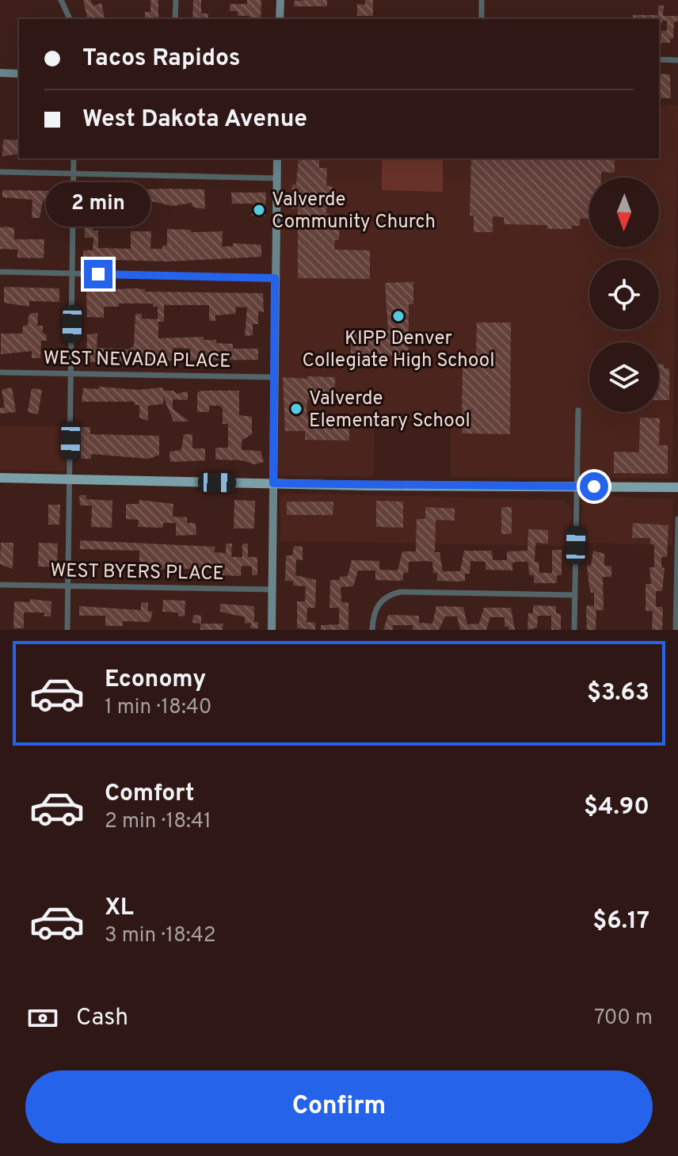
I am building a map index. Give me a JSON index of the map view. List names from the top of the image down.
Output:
{
  "streets": {
    "street": ["WEST NEVADA PLACE", "WEST BYERS PLACE"]
  },
  "places": ["Valverde Community Church", "KIPP Denver Collegiate High School", "Valverde Elementary School"],
  "north": "bottom",
  "page": {
    "banner": ["Tacos Rapidos", "West Dakota Avenue"],
    "bubble": "2 min",
    "list": [
      {
        "name": "Economy",
        "note": "1 min · 18:40",
        "value": "$3.63"
      },
      {
        "name": "Comfort",
        "note": "2 min · 18:41",
        "value": "$4.90"
      },
      {
        "name": "XL",
        "note": "3 min · 18:42",
        "value": "$6.17"
      }
    ],
    "pay": ["Cash", "700 m"],
    "buttons": "Confirm"
  }
}
